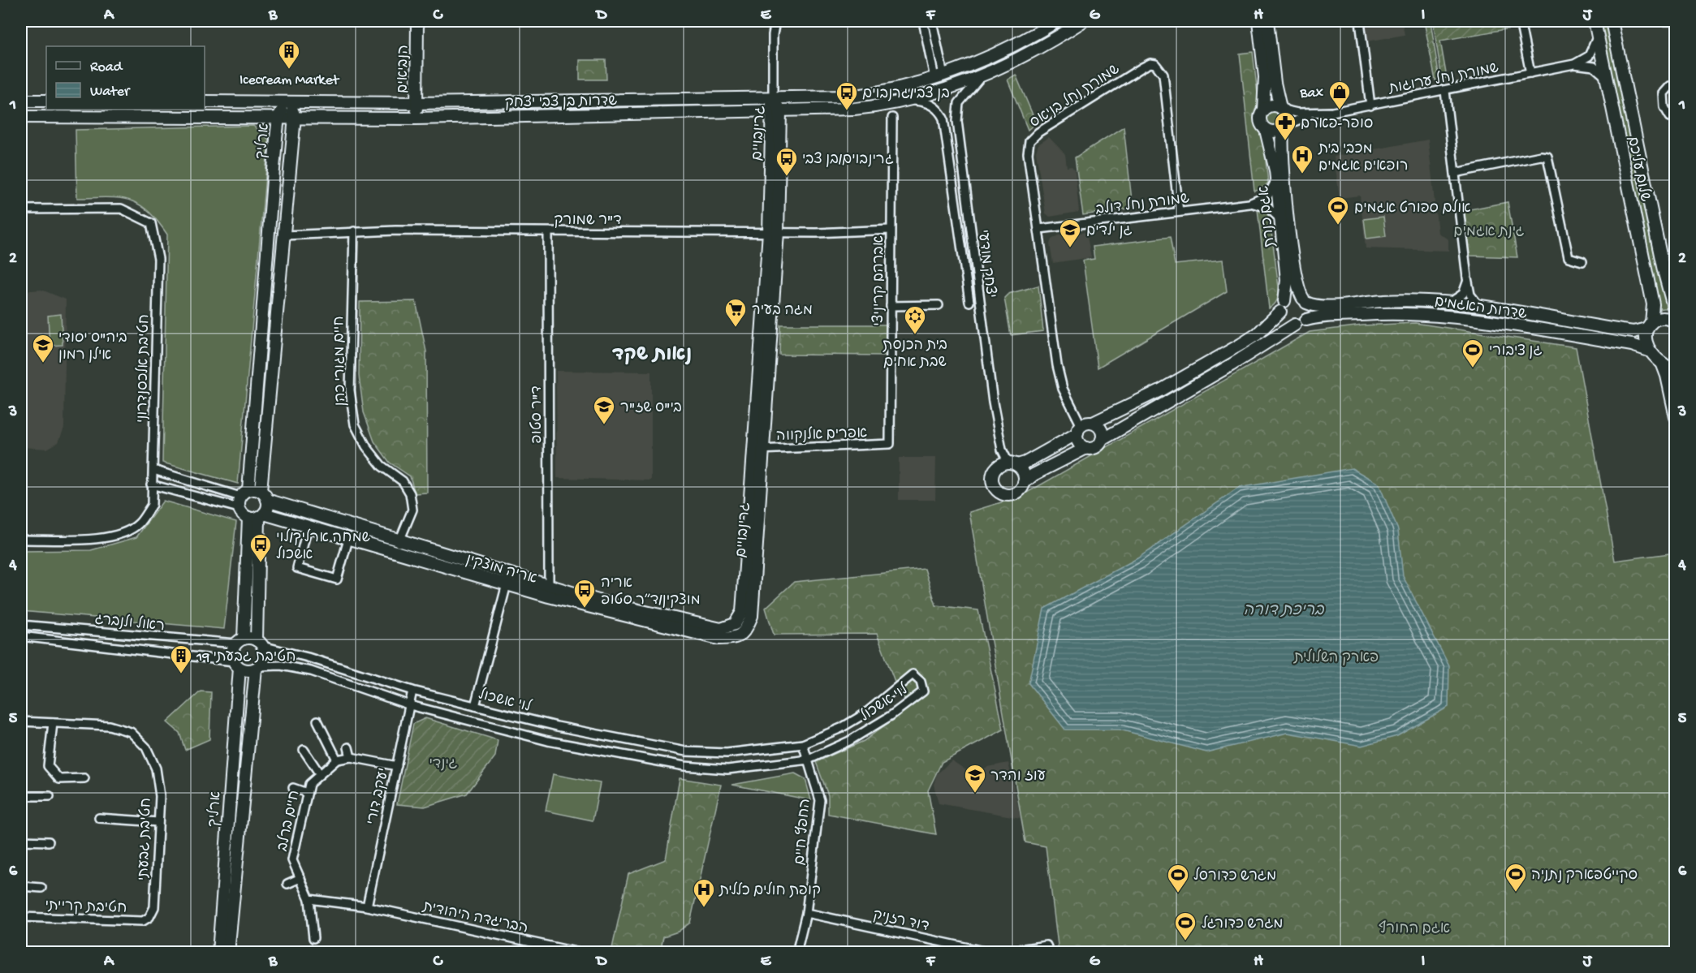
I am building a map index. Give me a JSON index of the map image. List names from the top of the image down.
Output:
{
  "streets": {
    "street": [
      "הנביאים",
      "שמורת נחל ערוגות",
      "שמורת נחל בניאס",
      "שדרות בן צבי יצחק",
      "גרינבויים",
      "ארליך",
      "שלום עליכם",
      "שמורת נחל דולב",
      "אגם כנרת",
      "ד\"ר שמורק",
      "יצחק מודעי",
      "אברהם קריניצי",
      "שדרות האגמים",
      "חיים מגורי כהן",
      "חטיבת אלכסנדרוני",
      "ד\"ר סטופ",
      "אפרים אלנקווה",
      "אריה מוצקין",
      "ראול ולנברג",
      "לוי אשכול",
      "יעקב דורי",
      "חיים ברלב",
      "החפץ חיים",
      "חטיבת גבעתי",
      "חטיבת קרייתי",
      "הבריגדה היהודית",
      "דוד רזניק"
    ]
  },
  "crossings": [
    ["הנביאים", "שדרות בן צבי יצחק"],
    ["שמורת נחל ערוגות", "שלום עליכם"],
    ["שמורת נחל ערוגות", "אגם כנרת"],
    ["שמורת נחל בניאס", "שמורת נחל דולב"],
    ["שדרות בן צבי יצחק", "גרינבויים"],
    ["שדרות בן צבי יצחק", "ארליך"],
    ["שדרות בן צבי יצחק", "יצחק מודעי"],
    ["גרינבויים", "ד\"ר שמורק"],
    ["גרינבויים", "אפרים אלנקווה"],
    ["גרינבויים", "אריה מוצקין"],
    ["ארליך", "אריה מוצקין"],
    ["ארליך", "ראול ולנברג"],
    ["ארליך", "לוי אשכול"],
    ["שלום עליכם", "שדרות האגמים"],
    ["שמורת נחל דולב", "אגם כנרת"],
    ["אגם כנרת", "שדרות האגמים"],
    ["ד\"ר שמורק", "אברהם קריניצי"],
    ["ד\"ר שמורק", "חיים מגורי כהן"],
    ["ד\"ר שמורק", "ד\"ר סטופ"],
    ["אברהם קריניצי", "אפרים אלנקווה"],
    ["חיים מגורי כהן", "אריה מוצקין"],
    ["ד\"ר סטופ", "אריה מוצקין"],
    ["ראול ולנברג", "לוי אשכול"],
    ["לוי אשכול", "יעקב דורי"],
    ["לוי אשכול", "החפץ חיים"],
    ["יעקב דורי", "הבריגדה היהודית"],
    ["החפץ חיים", "דוד רזניק"],
    ["חטיבת גבעתי", "חטיבת קרייתי"]
  ],
  "districts": ["נאות שקד"],
  "water": ["בריכת דורה"],
  "parks": [
    "גינת אגמים",
    "פארק השלולית",
    "גינדי",
    "אגם החורף"
  ],
  "places": {
    "building": ["Icecream Market", "חטיבת גבעתי 19"],
    "shop": ["Bax"],
    "bus stop": [
      "בן צבי/גרנבוים",
      "גרינבוים/בן צבי",
      "שמחה ארליך/לוי אשכול",
      "אריה מוצקין/ד״ר סטופ"
    ],
    "pharmacy": ["סופר-פארם"],
    "hospital": ["מכבי בית רופאים אגמים", "קופת חולים כללית"],
    "sports": [
      "אולם ספורט אגמים",
      "גן ציבורי",
      "סקייטפארק נתניה",
      "מגרש כדורסל",
      "מגרש כדורגל"
    ],
    "school or university": [
      "גן ילדים",
      "ביה\"ס יסודי אילן רמון",
      "בי\"ס שז\"ר",
      "עוז והדר"
    ],
    "supermarket": ["מגה בעיר"],
    "synagogue": ["בית הכנסת שבת אחים"]
  },
  "legend": ["Road", "Water"],
  "grid": {
    "columns": [
      "A",
      "B",
      "C",
      "D",
      "E",
      "F",
      "G",
      "H",
      "I",
      "J"
    ],
    "rows": [
      "1",
      "2",
      "3",
      "4",
      "5",
      "6"
    ]
  }
}
